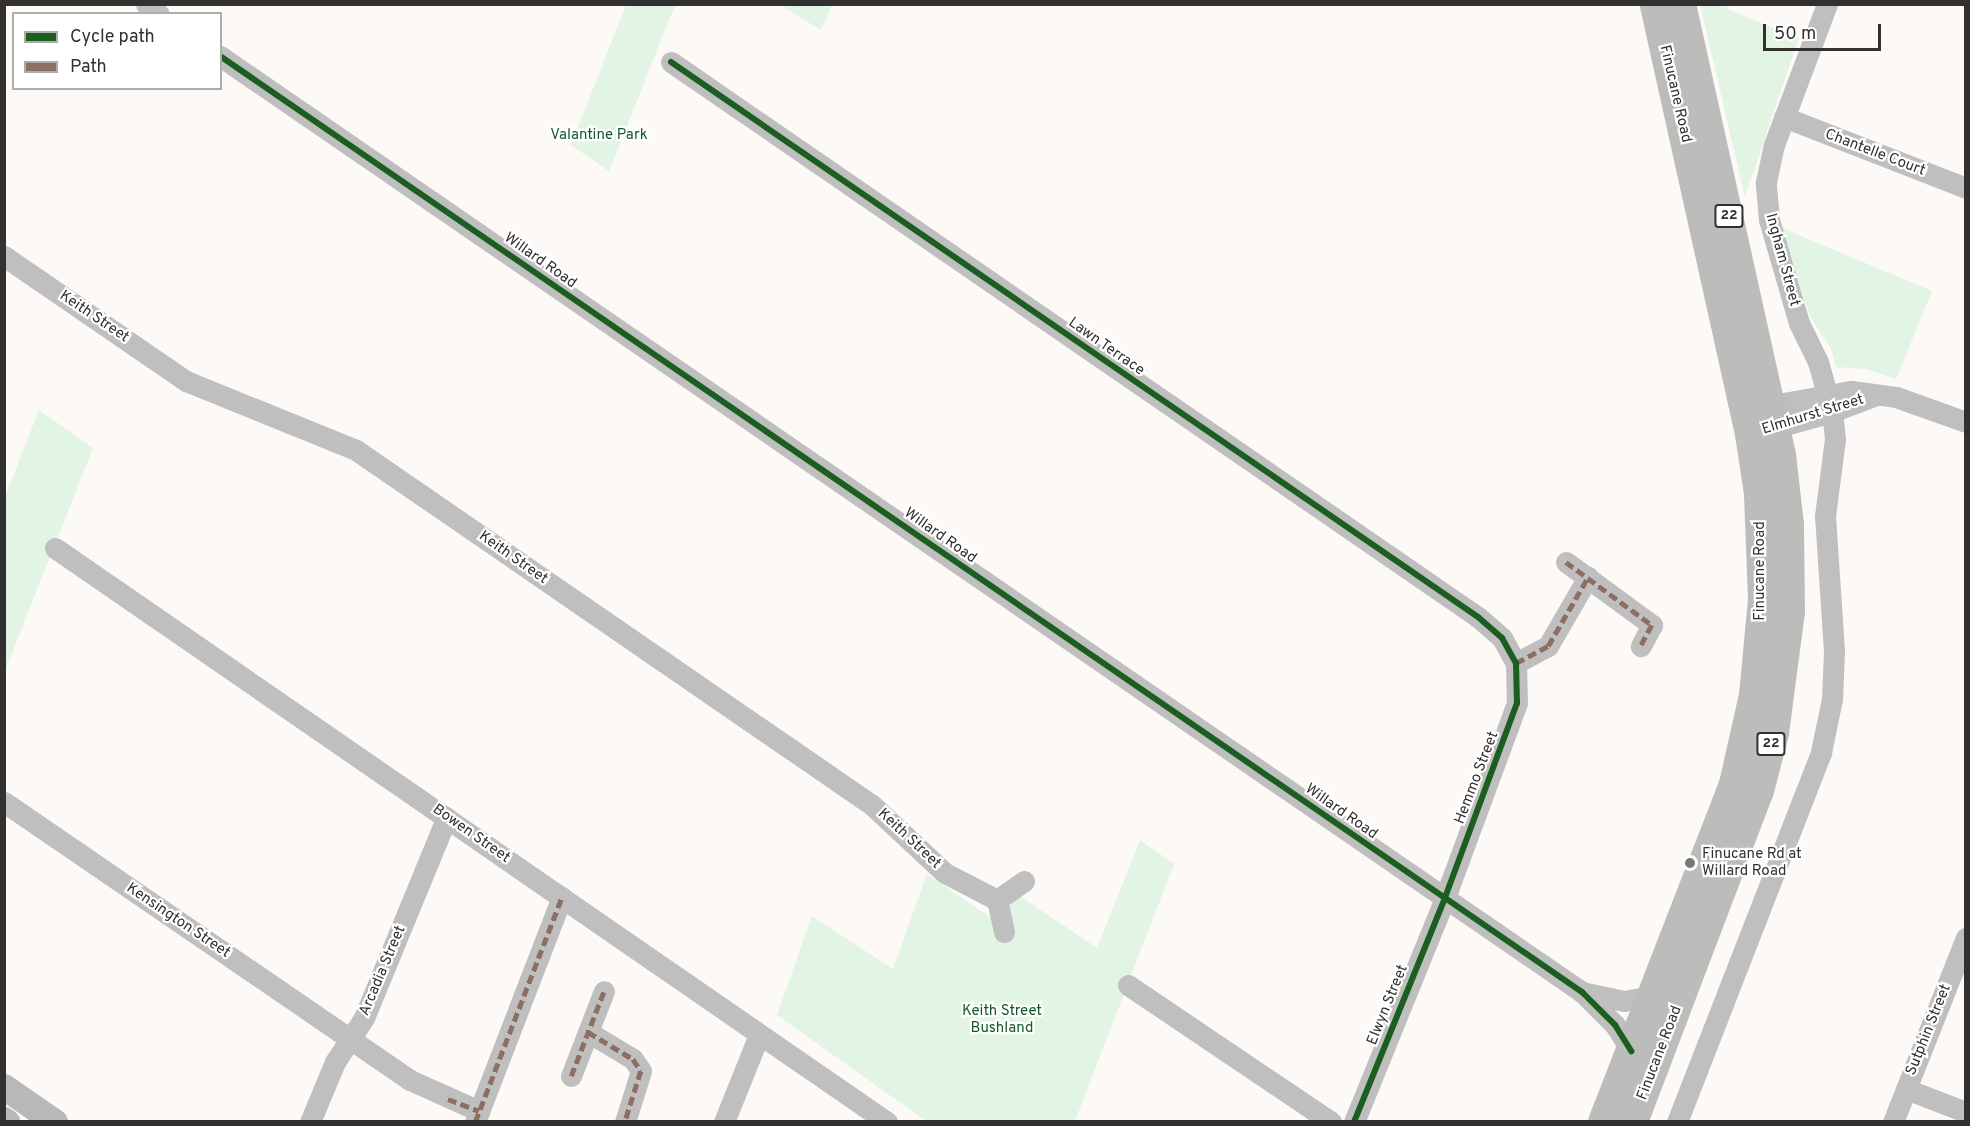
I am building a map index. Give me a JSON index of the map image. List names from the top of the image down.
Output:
{
  "streets": {
    "highway": ["Finucane Road", "22"],
    "street": [
      "Chantelle Court",
      "Ingham Street",
      "Willard Road",
      "Keith Street",
      "Lawn Terrace",
      "Elmhurst Street",
      "Hemmo Street",
      "Bowen Street",
      "Kensington Street",
      "Arcadia Street",
      "Elwyn Street",
      "Sutphin Street"
    ]
  },
  "crossings": [
    ["Finucane Road", "Willard Road"],
    ["Finucane Road", "Elmhurst Street"],
    ["Chantelle Court", "Ingham Street"],
    ["Ingham Street", "Elmhurst Street"],
    ["Willard Road", "Hemmo Street"],
    ["Willard Road", "Elwyn Street"],
    ["Lawn Terrace", "Hemmo Street"],
    ["Hemmo Street", "Elwyn Street"],
    ["Bowen Street", "Arcadia Street"],
    ["Kensington Street", "Arcadia Street"]
  ],
  "parks": ["Valantine Park", "Keith Street Bushland"],
  "places": ["Finucane Rd at Willard Road"],
  "legend": ["Cycle path", "Path"],
  "scale_bar": "50 m"
}
